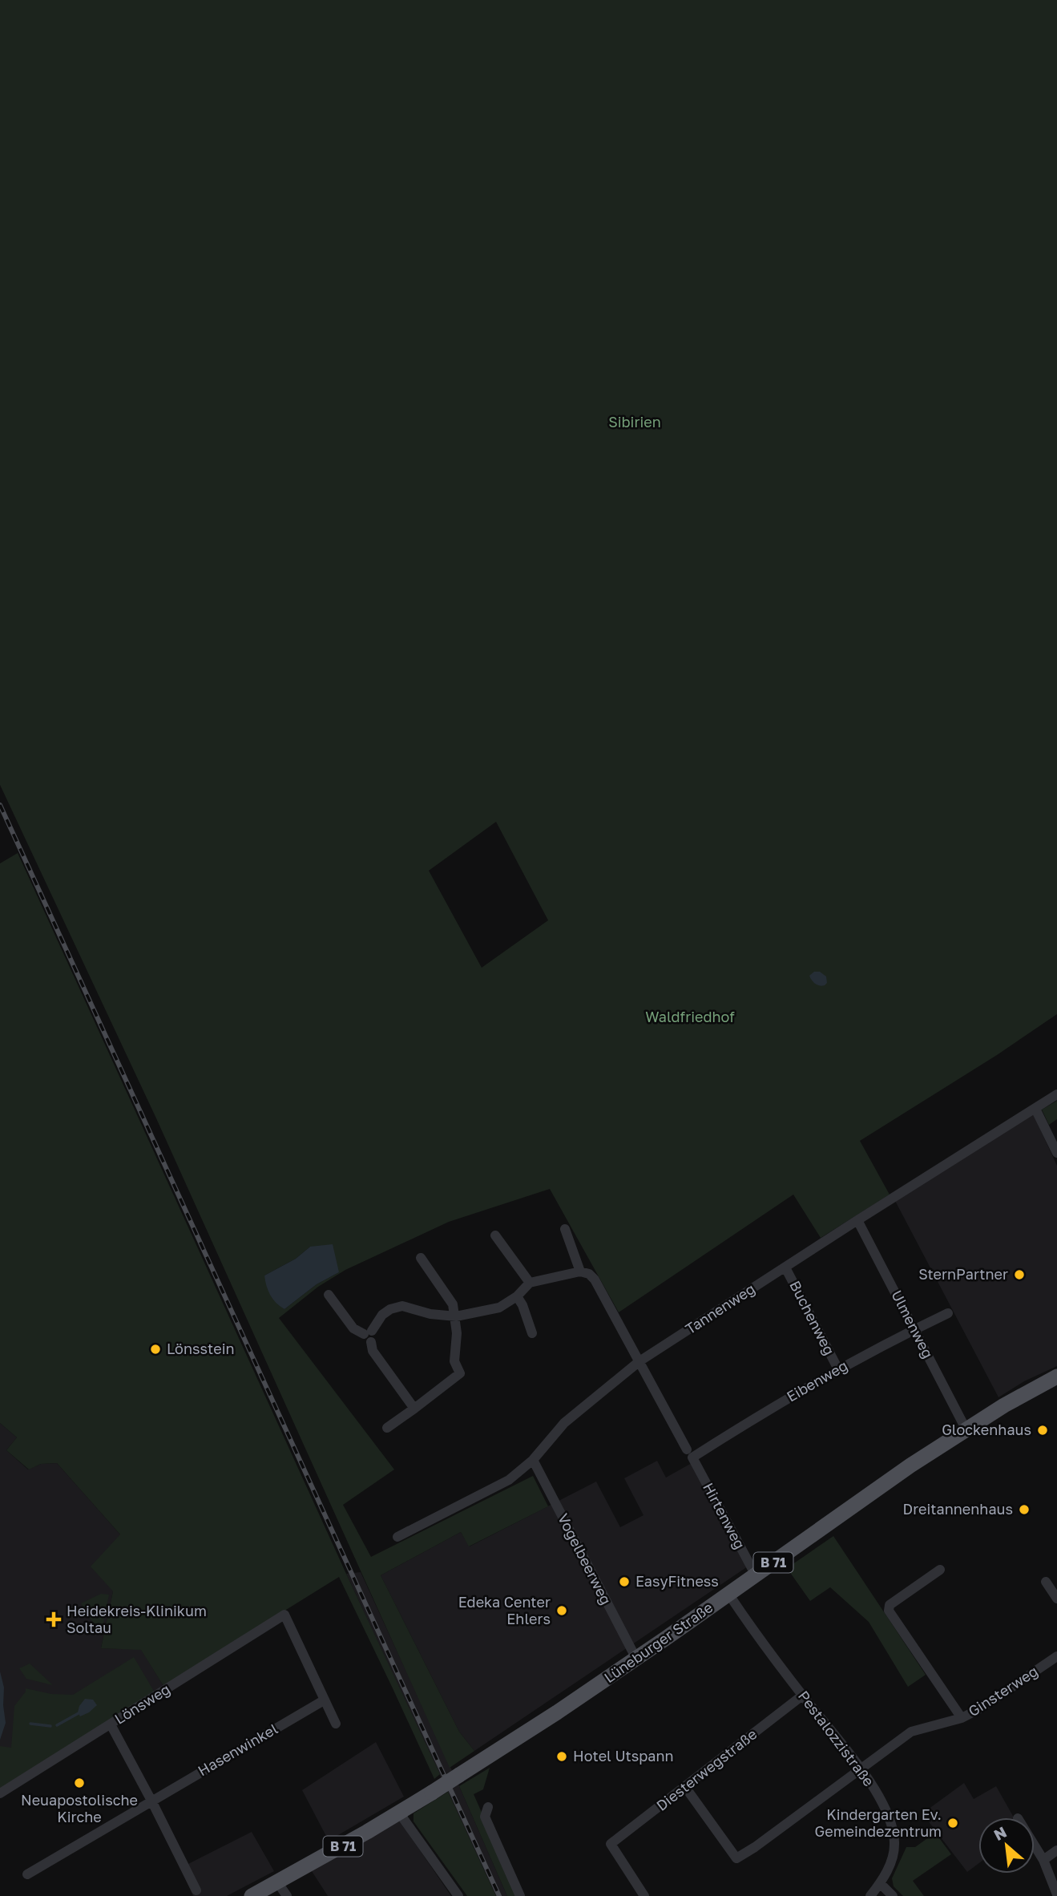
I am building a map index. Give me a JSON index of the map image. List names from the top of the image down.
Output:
{
  "streets": {
    "main road": ["B 71", "Lüneburger Straße"],
    "street": [
      "Tannenweg",
      "Buchenweg",
      "Ulmenweg",
      "Eibenweg",
      "Hirtenweg",
      "Vogelbeerweg",
      "Ginsterweg",
      "Lönsweg",
      "Pestalozzistraße",
      "Hasenwinkel",
      "Diesterwegstraße"
    ]
  },
  "crossings": [
    ["Tannenweg", "Buchenweg"],
    ["Tannenweg", "Ulmenweg"],
    ["Tannenweg", "Hirtenweg"],
    ["Tannenweg", "Vogelbeerweg"],
    ["Buchenweg", "Eibenweg"],
    ["Ulmenweg", "Eibenweg"],
    ["Ulmenweg", "Lüneburger Straße"],
    ["Eibenweg", "Hirtenweg"],
    ["Hirtenweg", "Lüneburger Straße"],
    ["Vogelbeerweg", "Lüneburger Straße"],
    ["Lüneburger Straße", "Pestalozzistraße"],
    ["Ginsterweg", "Pestalozzistraße"],
    ["Ginsterweg", "Diesterwegstraße"],
    ["Lönsweg", "Hasenwinkel"],
    ["Pestalozzistraße", "Diesterwegstraße"]
  ],
  "parks": ["Sibirien", "Waldfriedhof"],
  "places": {
    "other": [
      "SternPartner",
      "Lönsstein",
      "Glockenhaus",
      "Dreitannenhaus",
      "EasyFitness",
      "Edeka Center Ehlers",
      "Hotel Utspann",
      "Neuapostolische Kirche",
      "Kindergarten Ev. Gemeindezentrum"
    ],
    "health": ["Heidekreis-Klinikum Soltau"]
  },
  "north": "top left"
}
